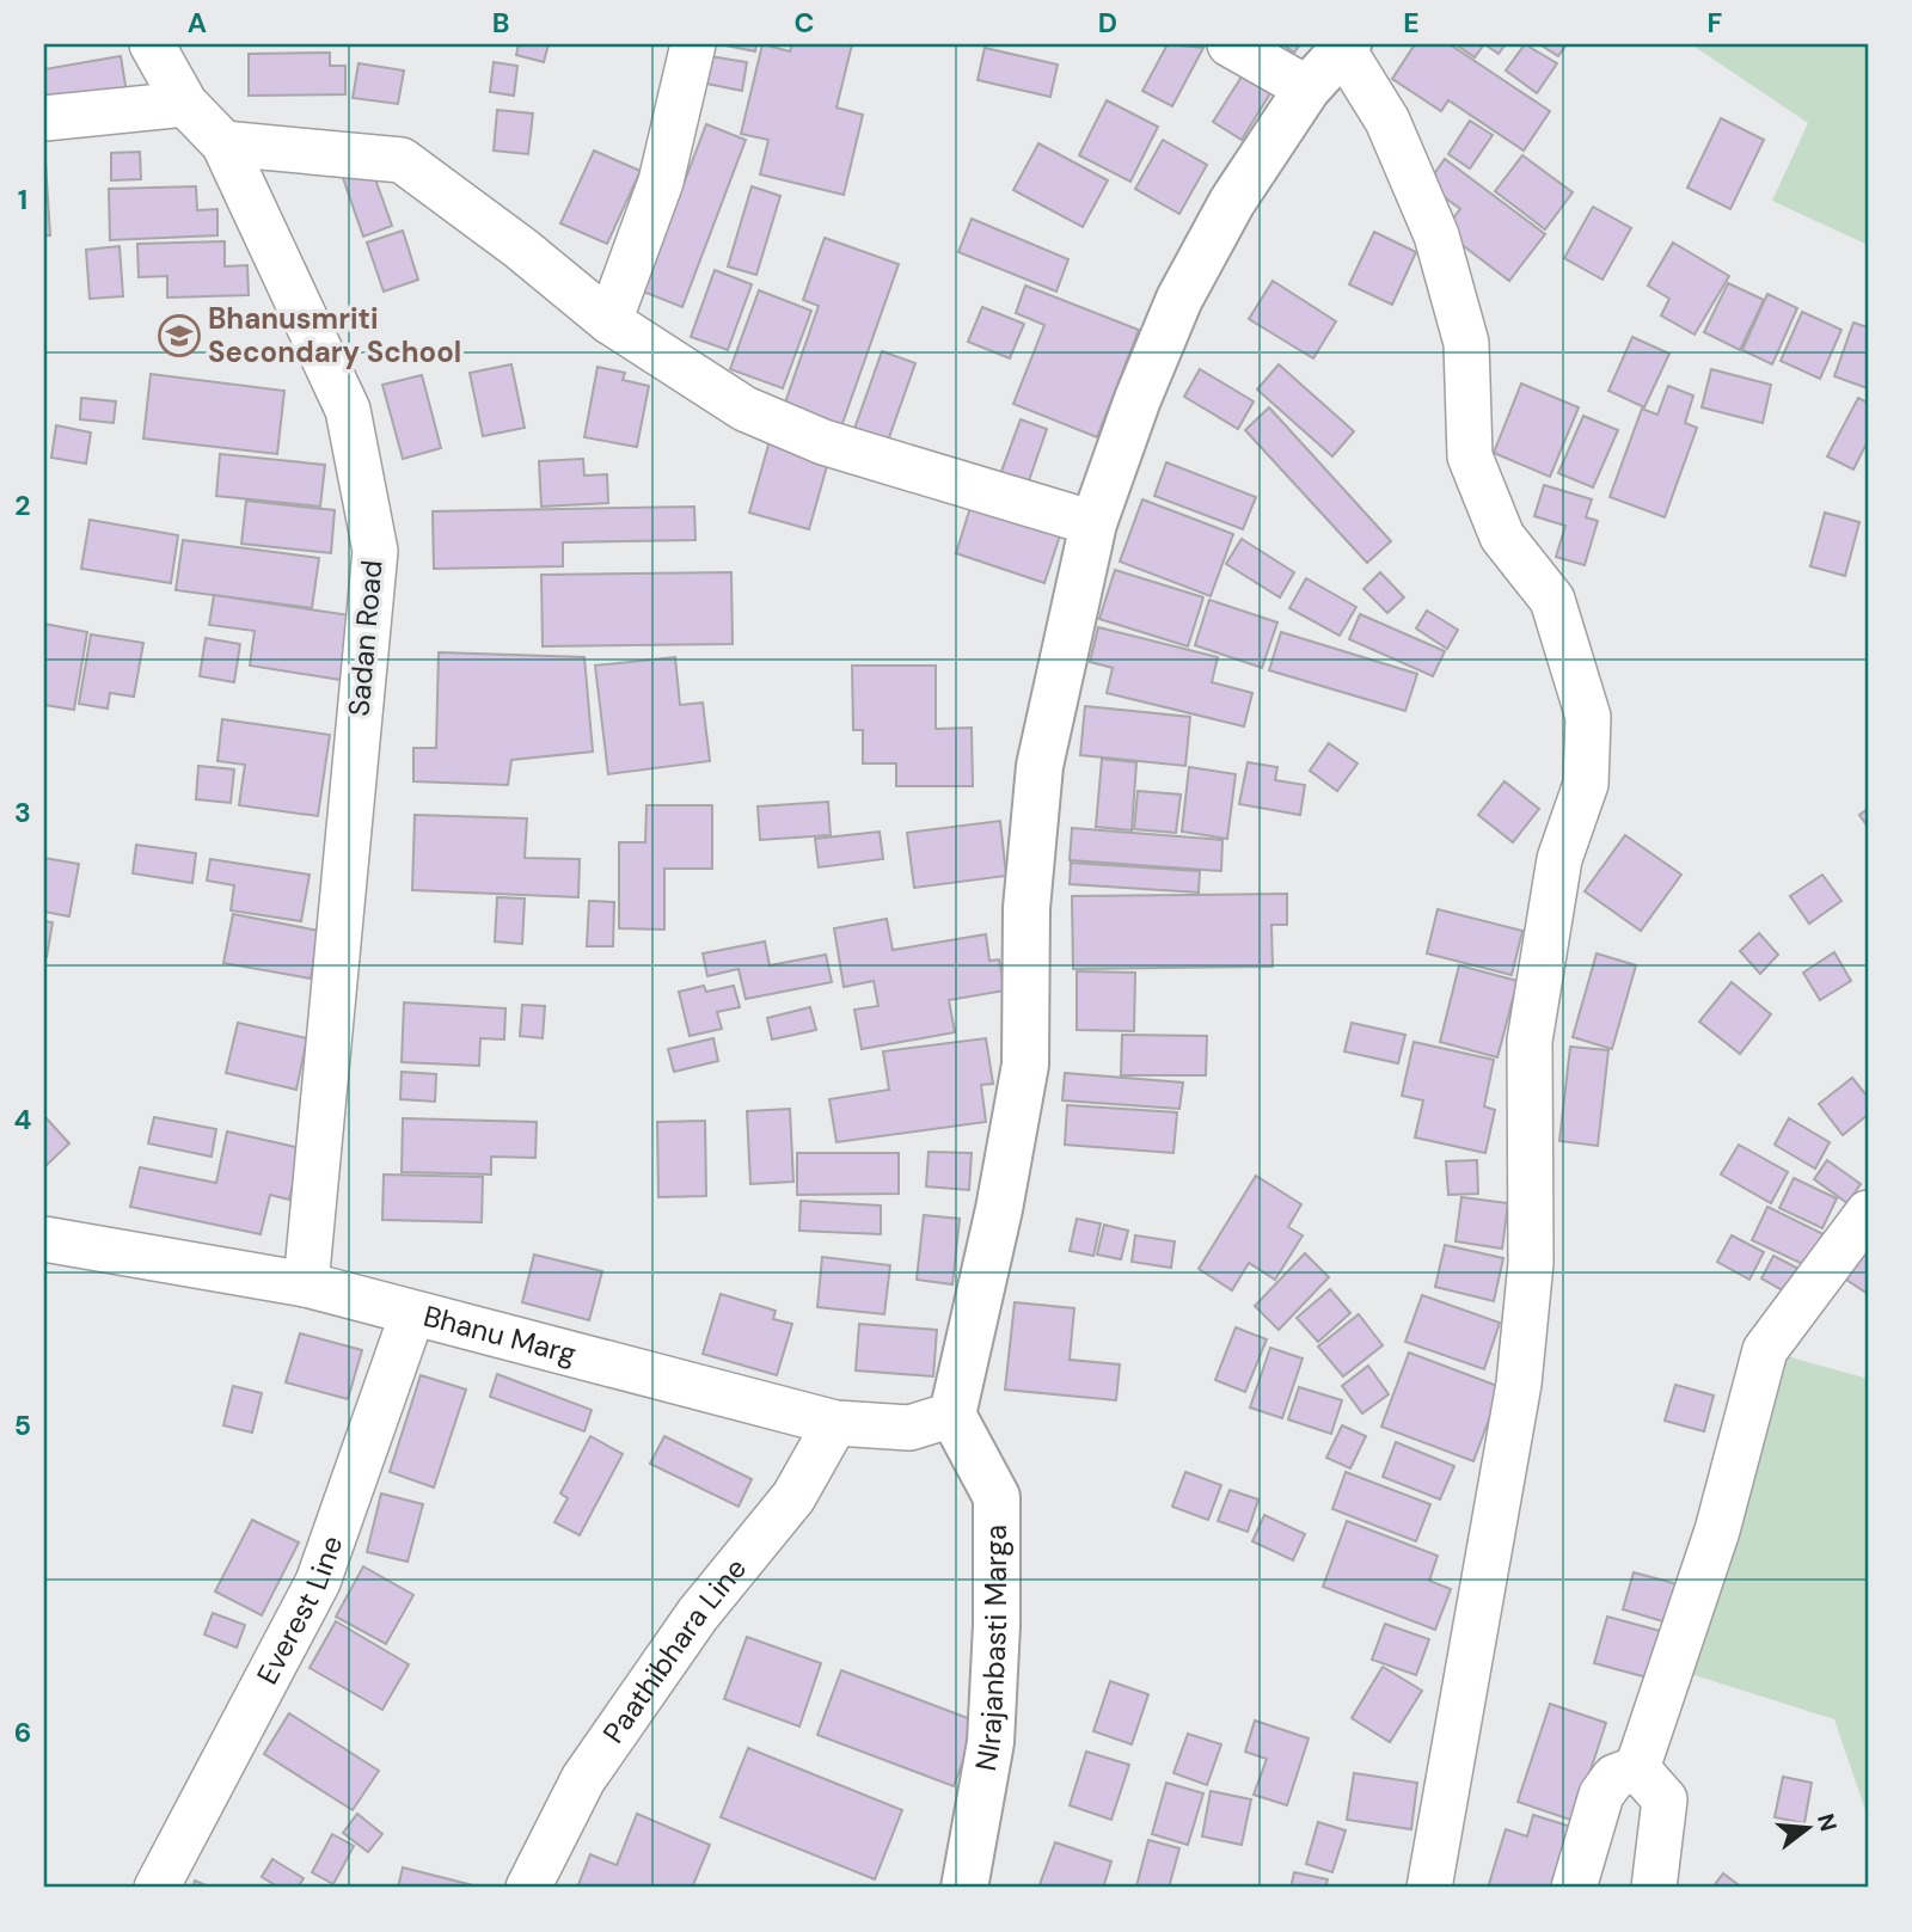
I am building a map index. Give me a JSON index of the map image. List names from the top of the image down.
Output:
{
  "streets": {
    "street": [
      "Sadan Road",
      "Bhanu Marg",
      "Everest Line",
      "NIrajanbasti Marga",
      "Paathibhara Line"
    ]
  },
  "crossings": [
    ["Sadan Road", "Bhanu Marg"],
    ["Bhanu Marg", "Everest Line"],
    ["Bhanu Marg", "NIrajanbasti Marga"],
    ["Bhanu Marg", "Paathibhara Line"]
  ],
  "places": {
    "school or university": ["Bhanusmriti Secondary School"]
  },
  "north": "right",
  "grid": {
    "columns": [
      "A",
      "B",
      "C",
      "D",
      "E",
      "F"
    ],
    "rows": [
      "1",
      "2",
      "3",
      "4",
      "5",
      "6"
    ]
  }
}
